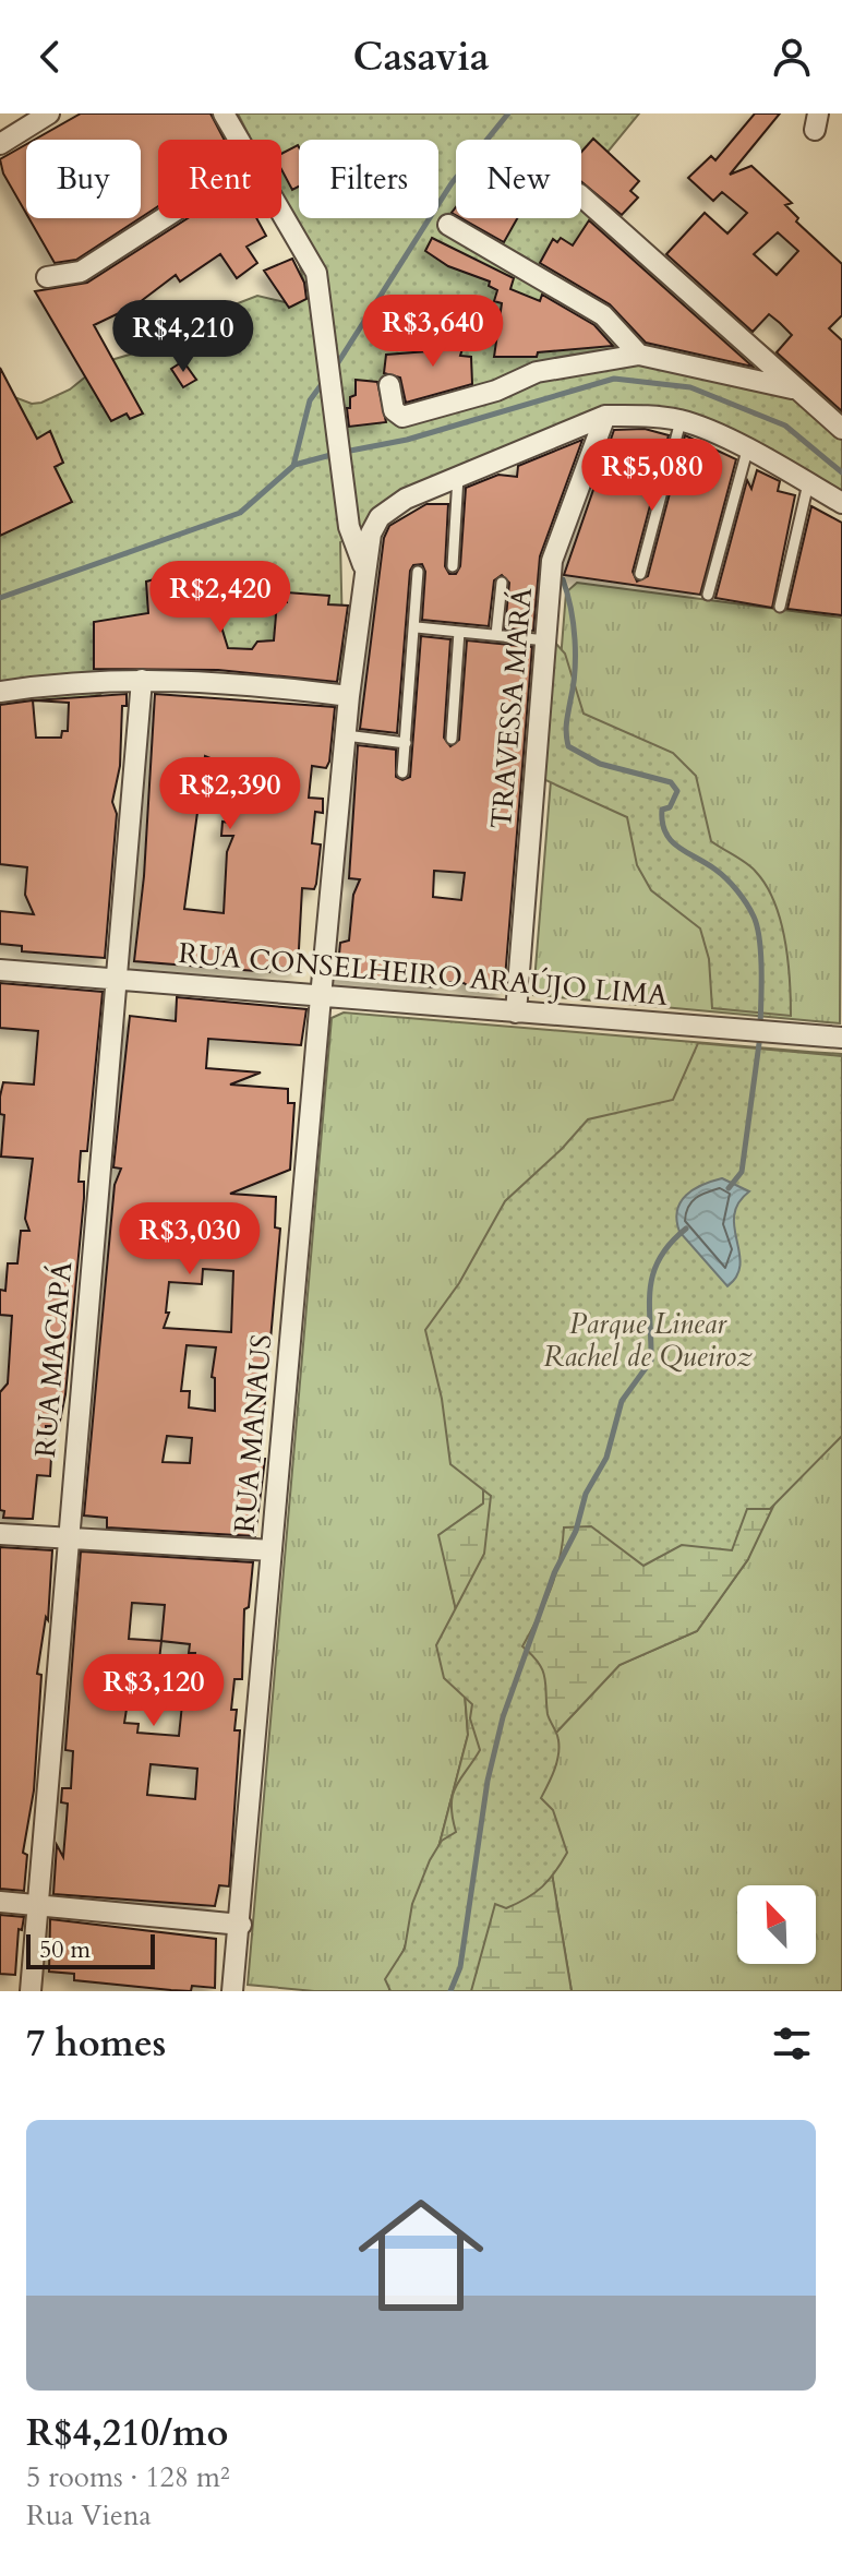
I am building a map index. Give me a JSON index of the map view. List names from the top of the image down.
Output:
{
  "streets": {
    "street": [
      "TRAVESSA MARÁ",
      "RUA CONSELHEIRO ARAÚJO LIMA",
      "RUA MACAPÁ",
      "RUA MANAUS"
    ]
  },
  "crossings": [
    ["TRAVESSA MARÁ", "RUA CONSELHEIRO ARAÚJO LIMA"],
    ["TRAVESSA MARÁ", "RUA MANAUS"],
    ["RUA CONSELHEIRO ARAÚJO LIMA", "RUA MACAPÁ"],
    ["RUA CONSELHEIRO ARAÚJO LIMA", "RUA MANAUS"]
  ],
  "parks": ["Parque Linear Rachel de Queiroz"],
  "scale_bar": "50 m",
  "north": "top left",
  "page": {
    "header": "Casavia",
    "chip": [
      "Buy",
      "Rent",
      "Filters",
      "New"
    ],
    "price": [
      "R$3,640",
      "R$4,210",
      "R$5,080",
      "R$2,420",
      "R$2,390",
      "R$3,030",
      "R$3,120"
    ],
    "scale": "50 m",
    "heading": "7 homes",
    "list": [
      {
        "name": "R$4,210/mo",
        "note": "5 rooms · 128 m² · Rua Viena"
      }
    ]
  }
}
